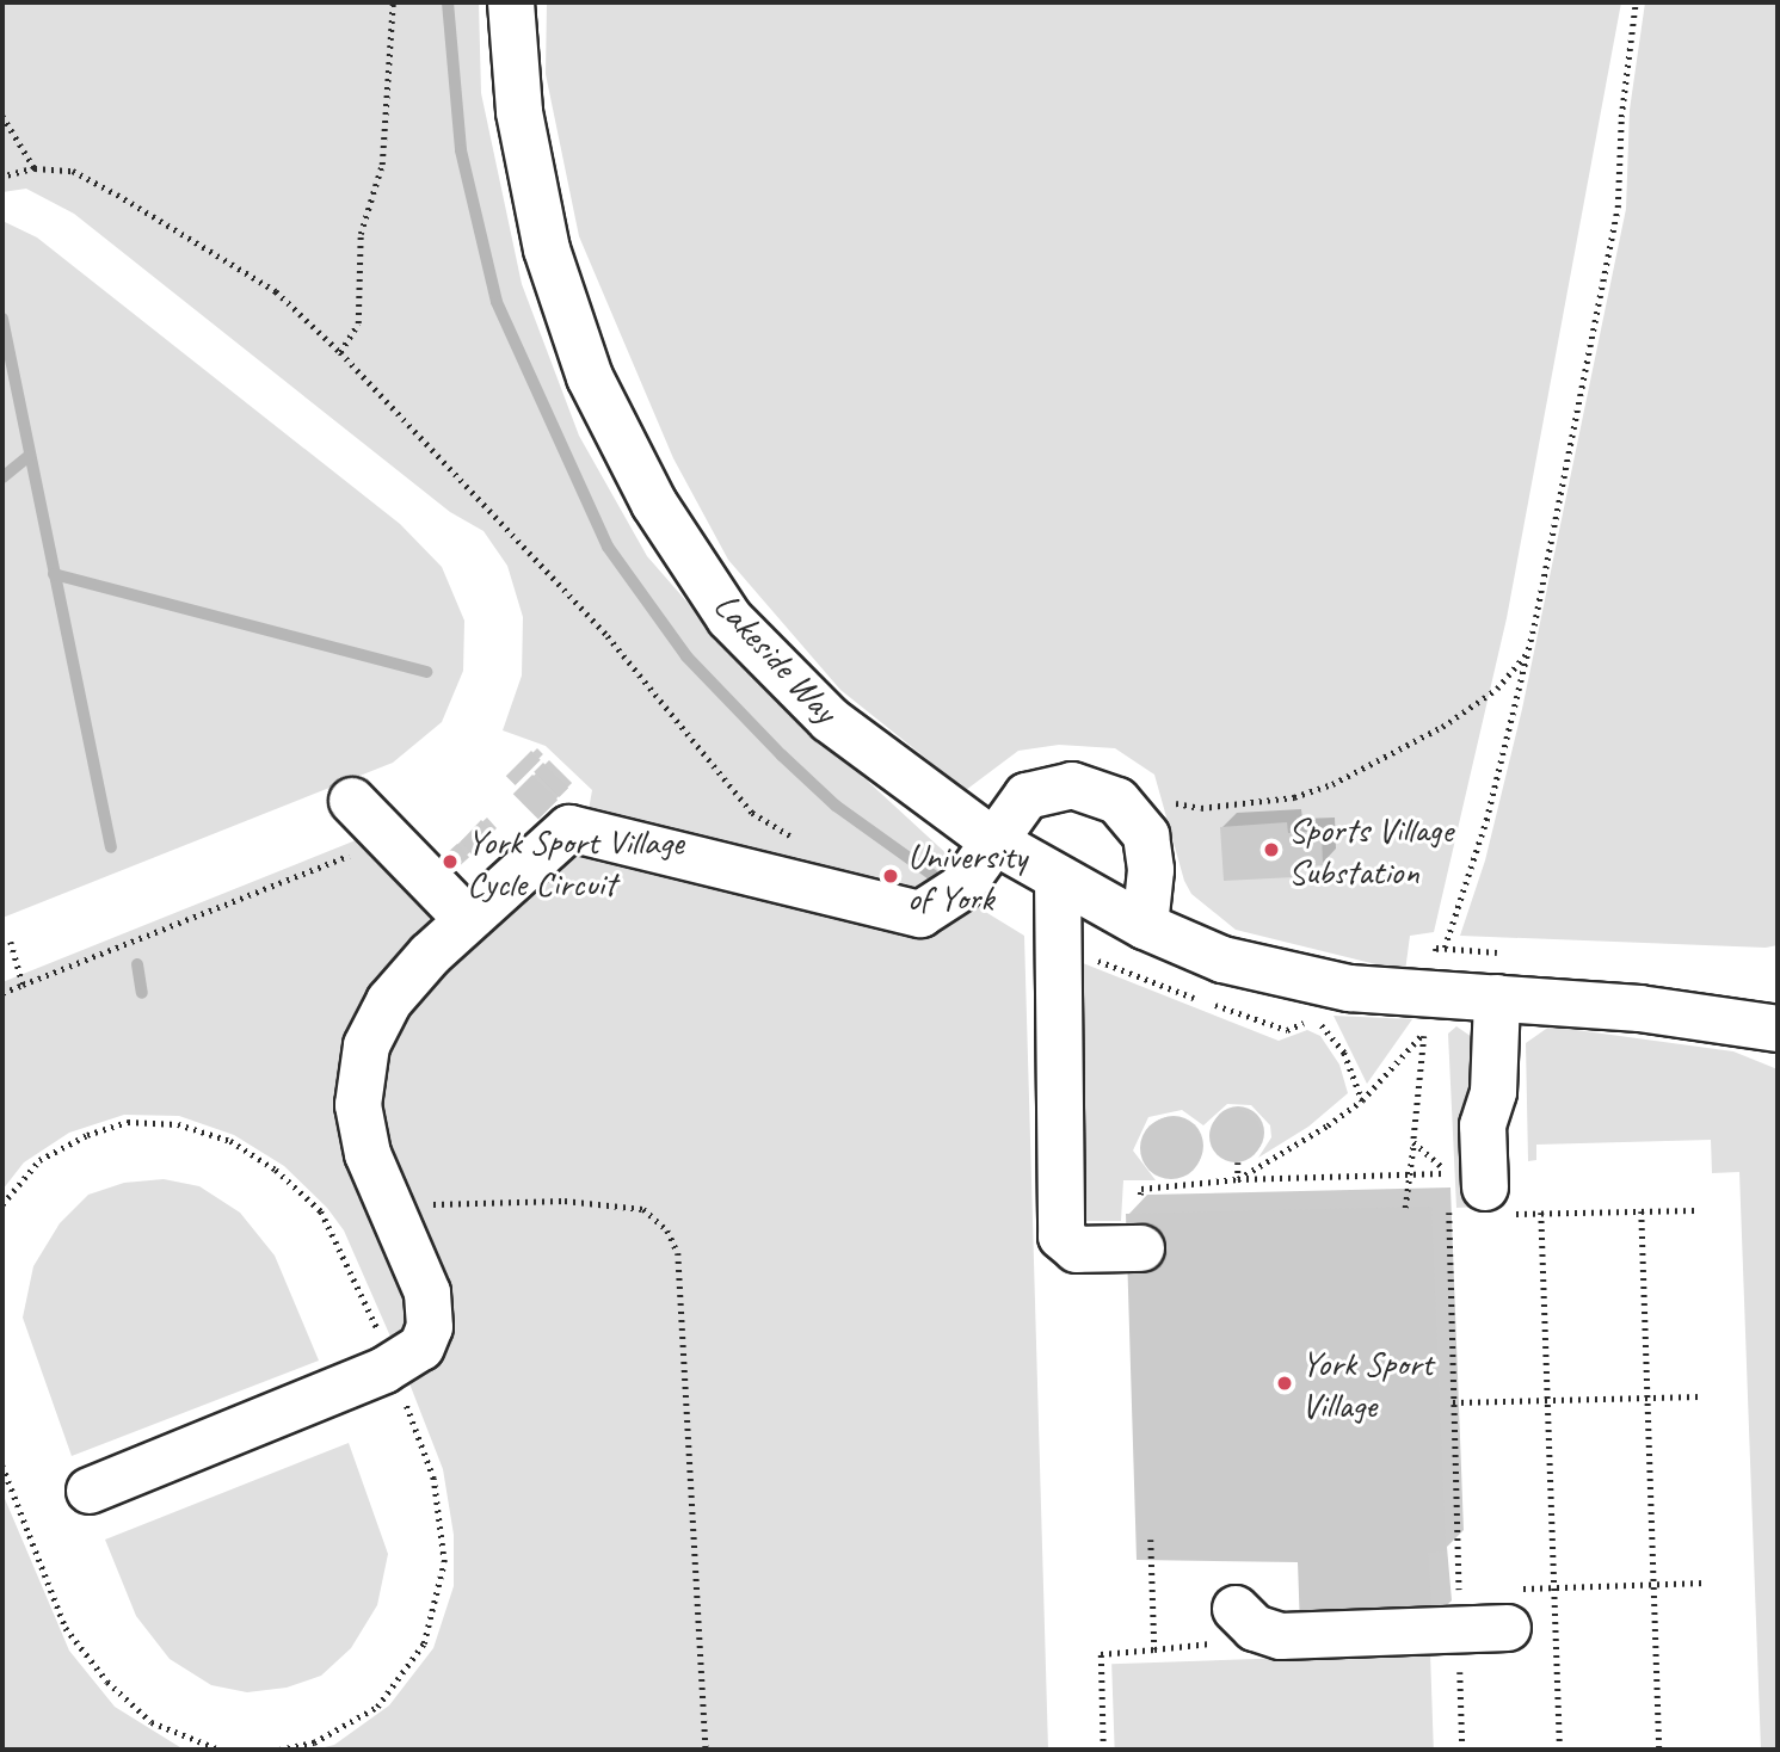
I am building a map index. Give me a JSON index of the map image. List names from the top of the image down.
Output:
{
  "streets": {
    "lane": ["Lakeside Way"]
  },
  "places": [
    "Sports Village Substation",
    "York Sport Village Cycle Circuit",
    "University of York",
    "York Sport Village"
  ]
}
